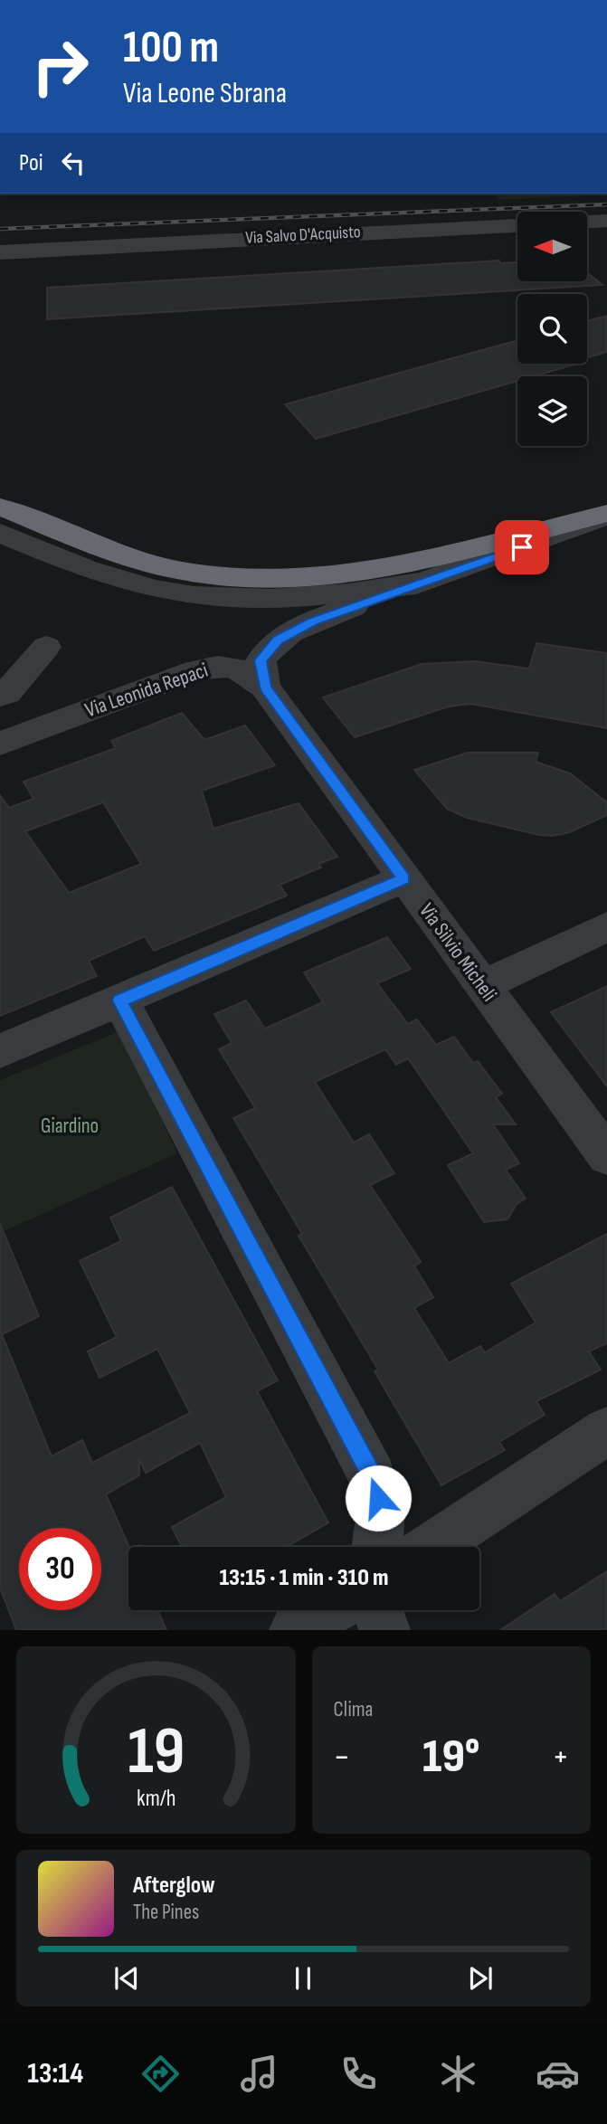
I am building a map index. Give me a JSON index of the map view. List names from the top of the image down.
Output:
{
  "streets": {
    "street": ["Via Salvo D'Acquisto", "Via Leonida Repaci", "Via Silvio Micheli"]
  },
  "crossings": [
    ["Via Leonida Repaci", "Via Silvio Micheli"]
  ],
  "parks": ["Giardino"],
  "north": "left",
  "page": {
    "turn": ["100 m", "Via Leone Sbrana"],
    "then": "Poi",
    "limit": "30",
    "trip": "13:15 · 1 min · 310 m",
    "tile": "Clima",
    "heat": ["−", "19°", "+"],
    "song": ["Afterglow", "The Pines"],
    "tabs": "13:14",
    "gauge": ["19", "km/h"]
  }
}
